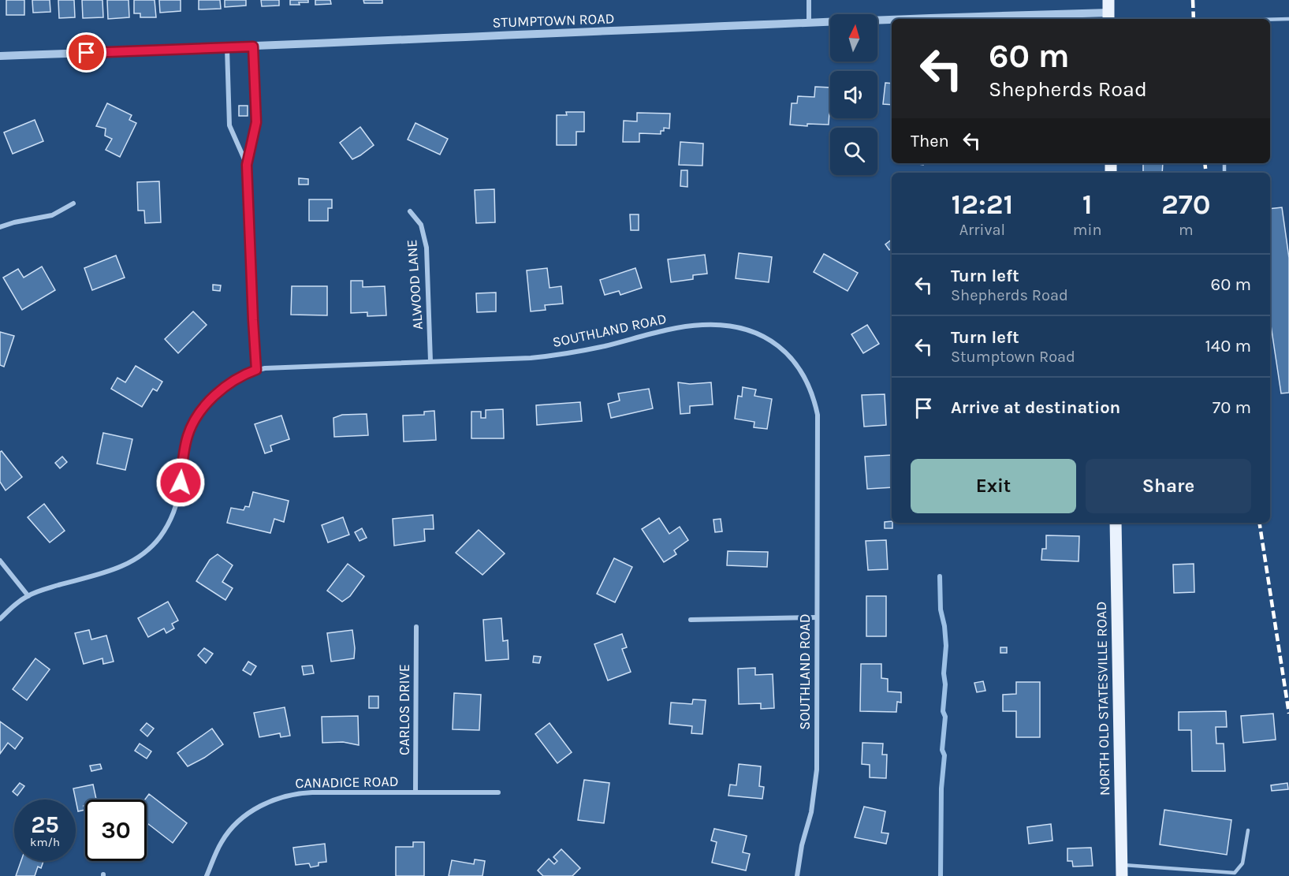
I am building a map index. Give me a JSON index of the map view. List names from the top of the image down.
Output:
{
  "streets": {
    "main road": ["NORTH OLD STATESVILLE ROAD"],
    "street": [
      "STUMPTOWN ROAD",
      "ALWOOD LANE",
      "SOUTHLAND ROAD",
      "CARLOS DRIVE",
      "CANADICE ROAD"
    ]
  },
  "crossings": [
    ["ALWOOD LANE", "SOUTHLAND ROAD"],
    ["CARLOS DRIVE", "CANADICE ROAD"]
  ],
  "north": "top",
  "page": {
    "turn": ["60 m", "Shepherds Road"],
    "then": "Then",
    "eta": [
      "12:21",
      "Arrival",
      "1",
      "min",
      "270",
      "m"
    ],
    "list": [
      {
        "name": "Turn left",
        "note": "Shepherds Road",
        "value": "60 m"
      },
      {
        "name": "Turn left",
        "note": "Stumptown Road",
        "value": "140 m"
      },
      {
        "name": "Arrive at destination",
        "value": "70 m"
      }
    ],
    "buttons": ["Exit", "Share"],
    "speed": "25 km/h",
    "limit": "30"
  }
}
